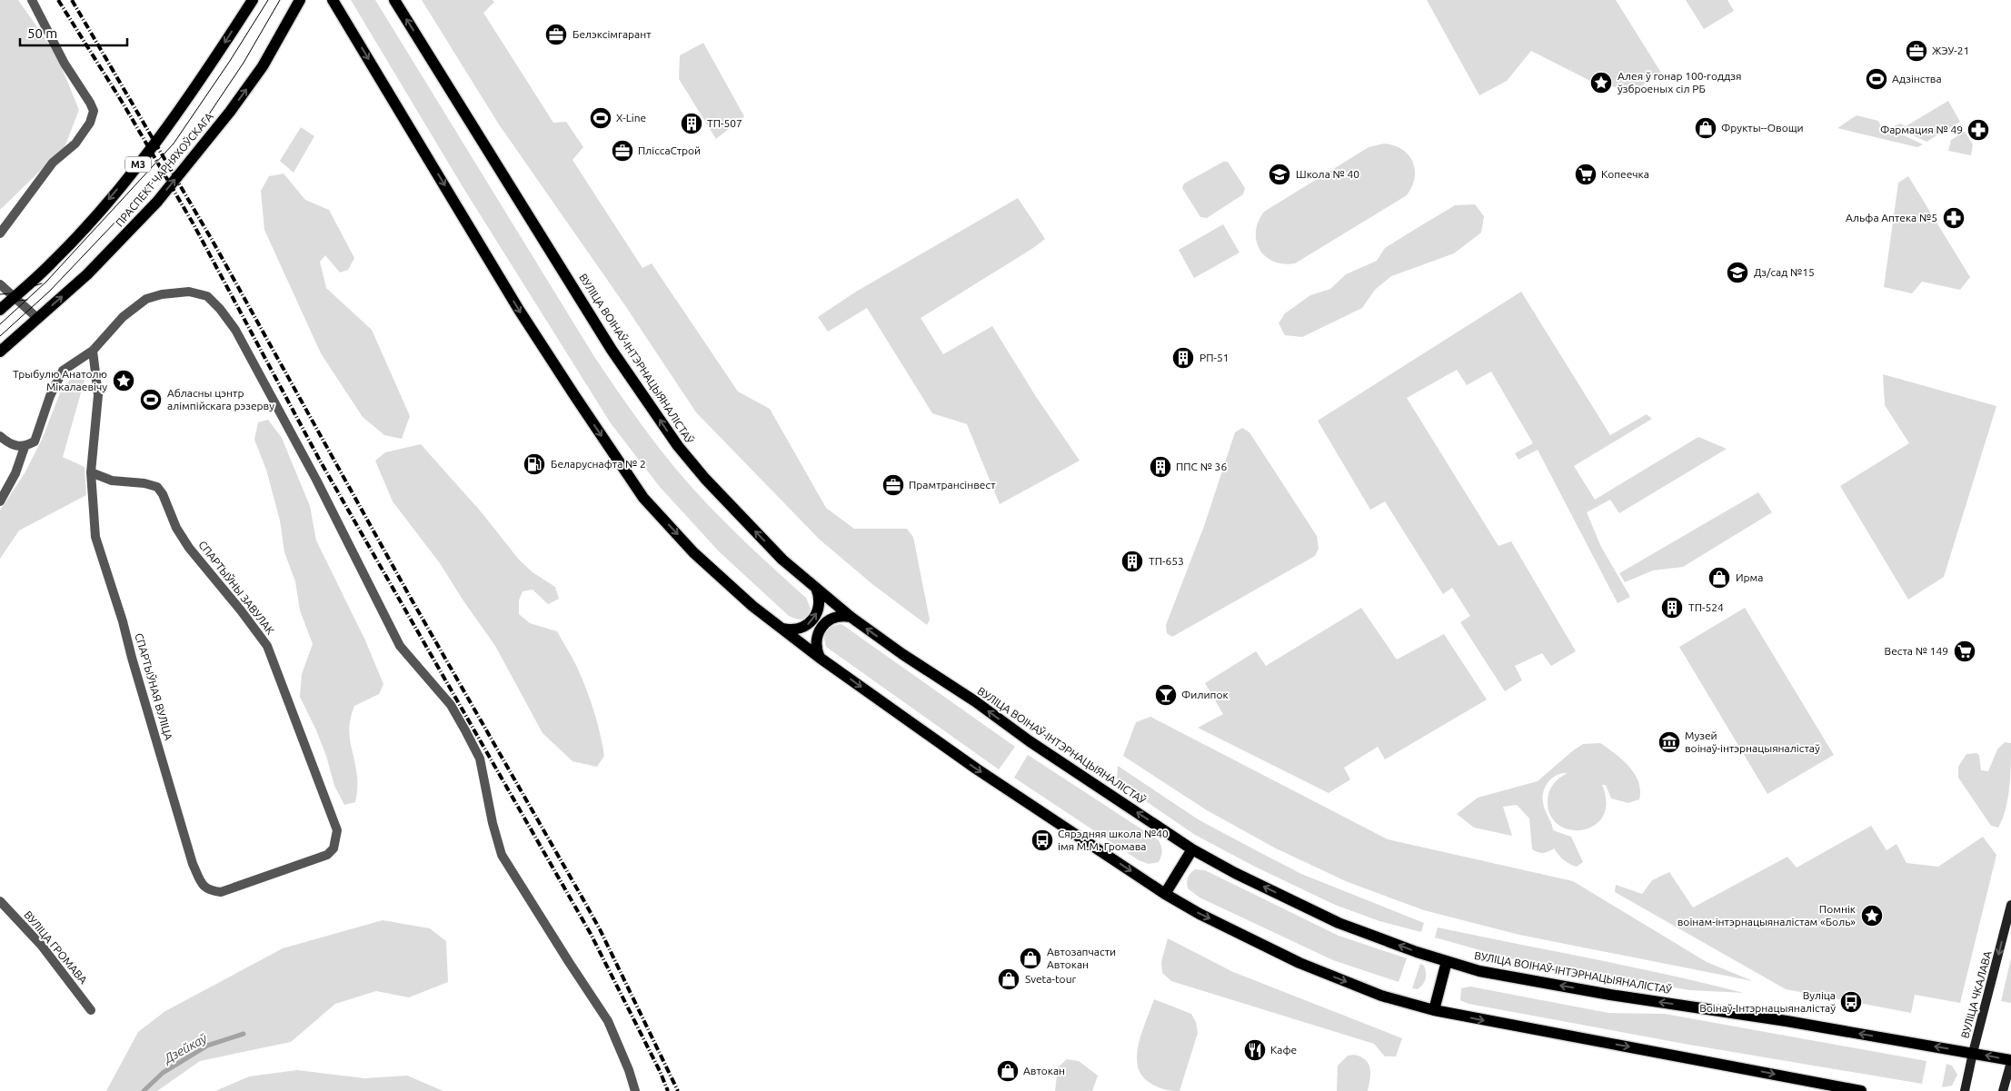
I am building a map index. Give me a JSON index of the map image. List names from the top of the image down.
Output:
{
  "streets": {
    "main road": [
      "М3",
      "ПРАСПЕКТ ЧАРНЯХОЎСКАГА",
      "ВУЛІЦА ВОІНАЎ-ІНТЭРНАЦЫЯНАЛІСТАЎ",
      "ВУЛІЦА ЧКАЛАВА"
    ],
    "street": ["СПАРТЫЎНЫ ЗАВУЛАК", "СПАРТЫЎНАЯ ВУЛІЦА", "ВУЛІЦА ГРОМАВА"]
  },
  "crossings": [
    ["ВУЛІЦА ВОІНАЎ-ІНТЭРНАЦЫЯНАЛІСТАЎ", "ВУЛІЦА ЧКАЛАВА"],
    ["СПАРТЫЎНЫ ЗАВУЛАК", "СПАРТЫЎНАЯ ВУЛІЦА"]
  ],
  "one_way": ["ВУЛІЦА ЧКАЛАВА"],
  "water": ["Дзейкаў"],
  "places": {
    "office": [
      "Белэксімгарант",
      "ЖЭУ-21",
      "ПліссаСтрой",
      "Прамтрансінвест"
    ],
    "sports": ["Адзінства", "X-Line", "Абласны цэнтр алімпійскага рэзерву"],
    "place": ["Алея ў гонар 100-годдзя ўзброеных сіл РБ", "Трыбулю Анатолю Мікалаевічу", "Помнік воінам-інтэрнацыяналістам «Боль»"],
    "building": [
      "ТП-507",
      "РП-51",
      "ППС № 36",
      "ТП-653",
      "ТП-524"
    ],
    "shop": [
      "Фрукты--Овощи",
      "Ирма",
      "Автозапчасти Автокан",
      "Sveta-tour",
      "Автокан"
    ],
    "pharmacy": ["Фармация № 49", "Альфа Аптека №5"],
    "school or university": ["Школа № 40", "Дз/сад №15"],
    "supermarket": ["Копеечка", "Веста № 149"],
    "fuel station": ["Беларуснафта № 2"],
    "bar": ["Филипок"],
    "museum": ["Музей воінаў-інтэрнацыяналістаў"],
    "bus stop": ["Сярэдняя школа №40 імя М.М. Громава", "Вуліца Воінаў-Інтэрнацыяналістаў"],
    "restaurant": ["Кафе"]
  },
  "scale_bar": "50 m"
}
